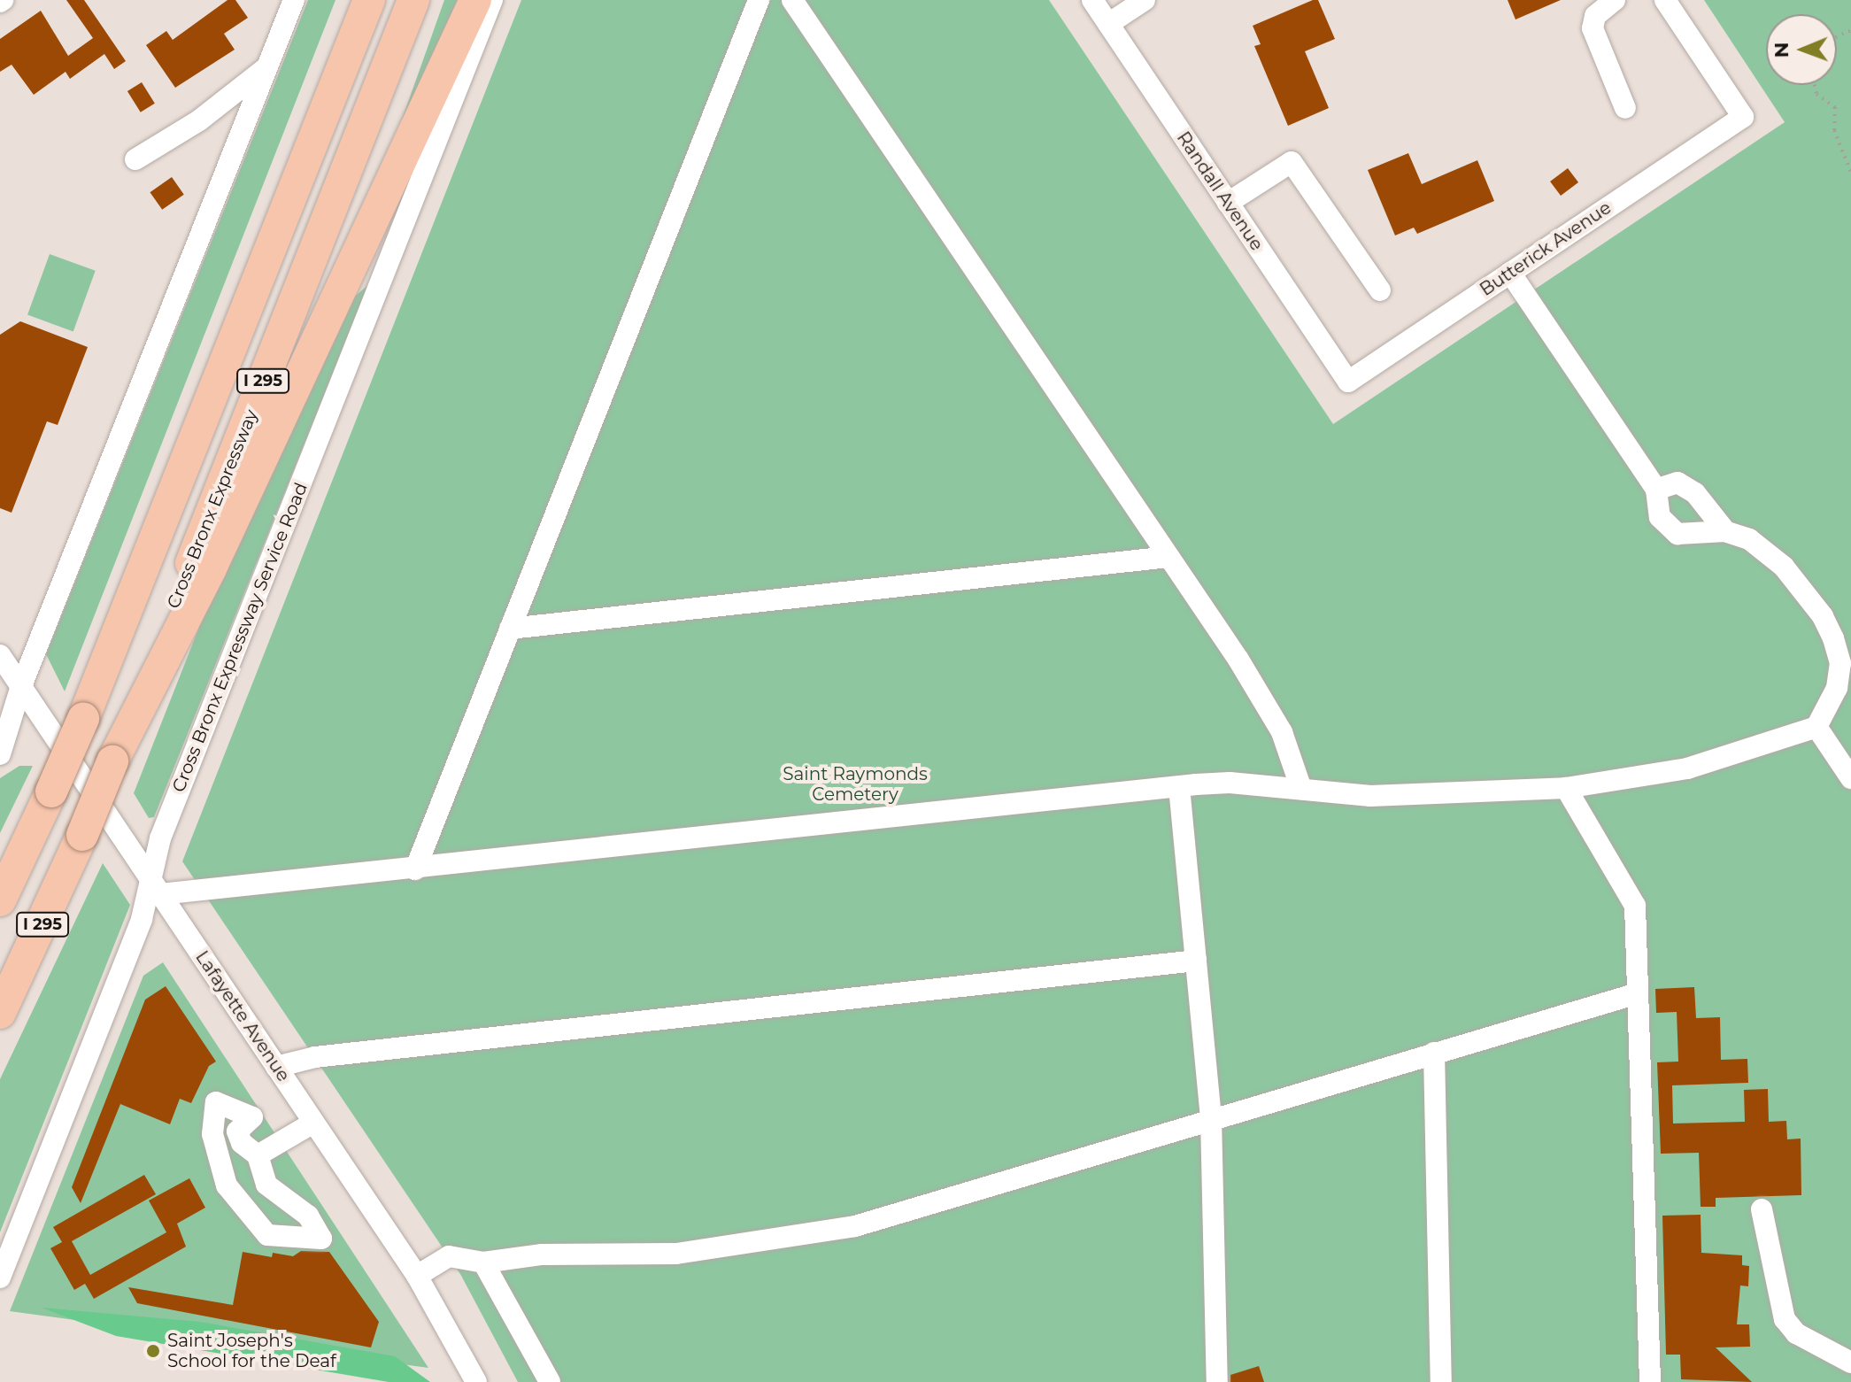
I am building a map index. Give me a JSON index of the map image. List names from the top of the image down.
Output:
{
  "streets": {
    "highway": ["I 295", "Cross Bronx Expressway"],
    "street": [
      "Randall Avenue",
      "Butterick Avenue",
      "Cross Bronx Expressway Service Road",
      "Lafayette Avenue"
    ]
  },
  "crossings": [
    ["Randall Avenue", "Butterick Avenue"],
    ["Cross Bronx Expressway Service Road", "Lafayette Avenue"]
  ],
  "parks": ["Saint Raymonds Cemetery"],
  "places": ["Saint Joseph's School for the Deaf"],
  "north": "left"
}
